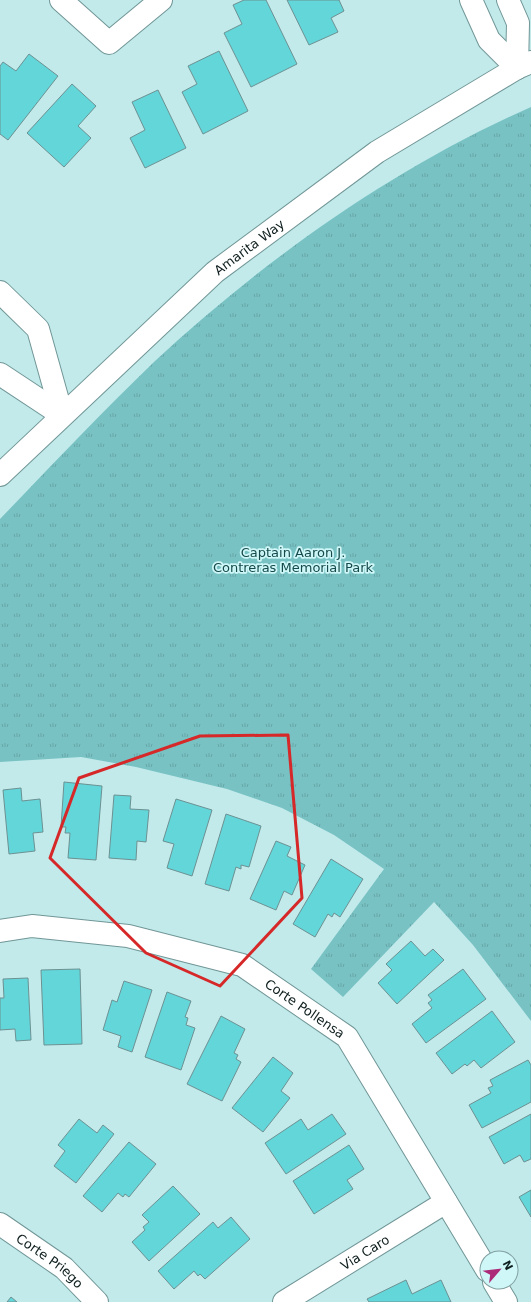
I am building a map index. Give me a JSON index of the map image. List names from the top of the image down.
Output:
{
  "streets": {
    "street": [
      "Amarita Way",
      "Corte Pollensa",
      "Via Caro",
      "Corte Priego"
    ]
  },
  "crossings": [
    ["Corte Pollensa", "Via Caro"]
  ],
  "parks": ["Captain Aaron J. Contreras Memorial Park"],
  "north": "top right"
}
